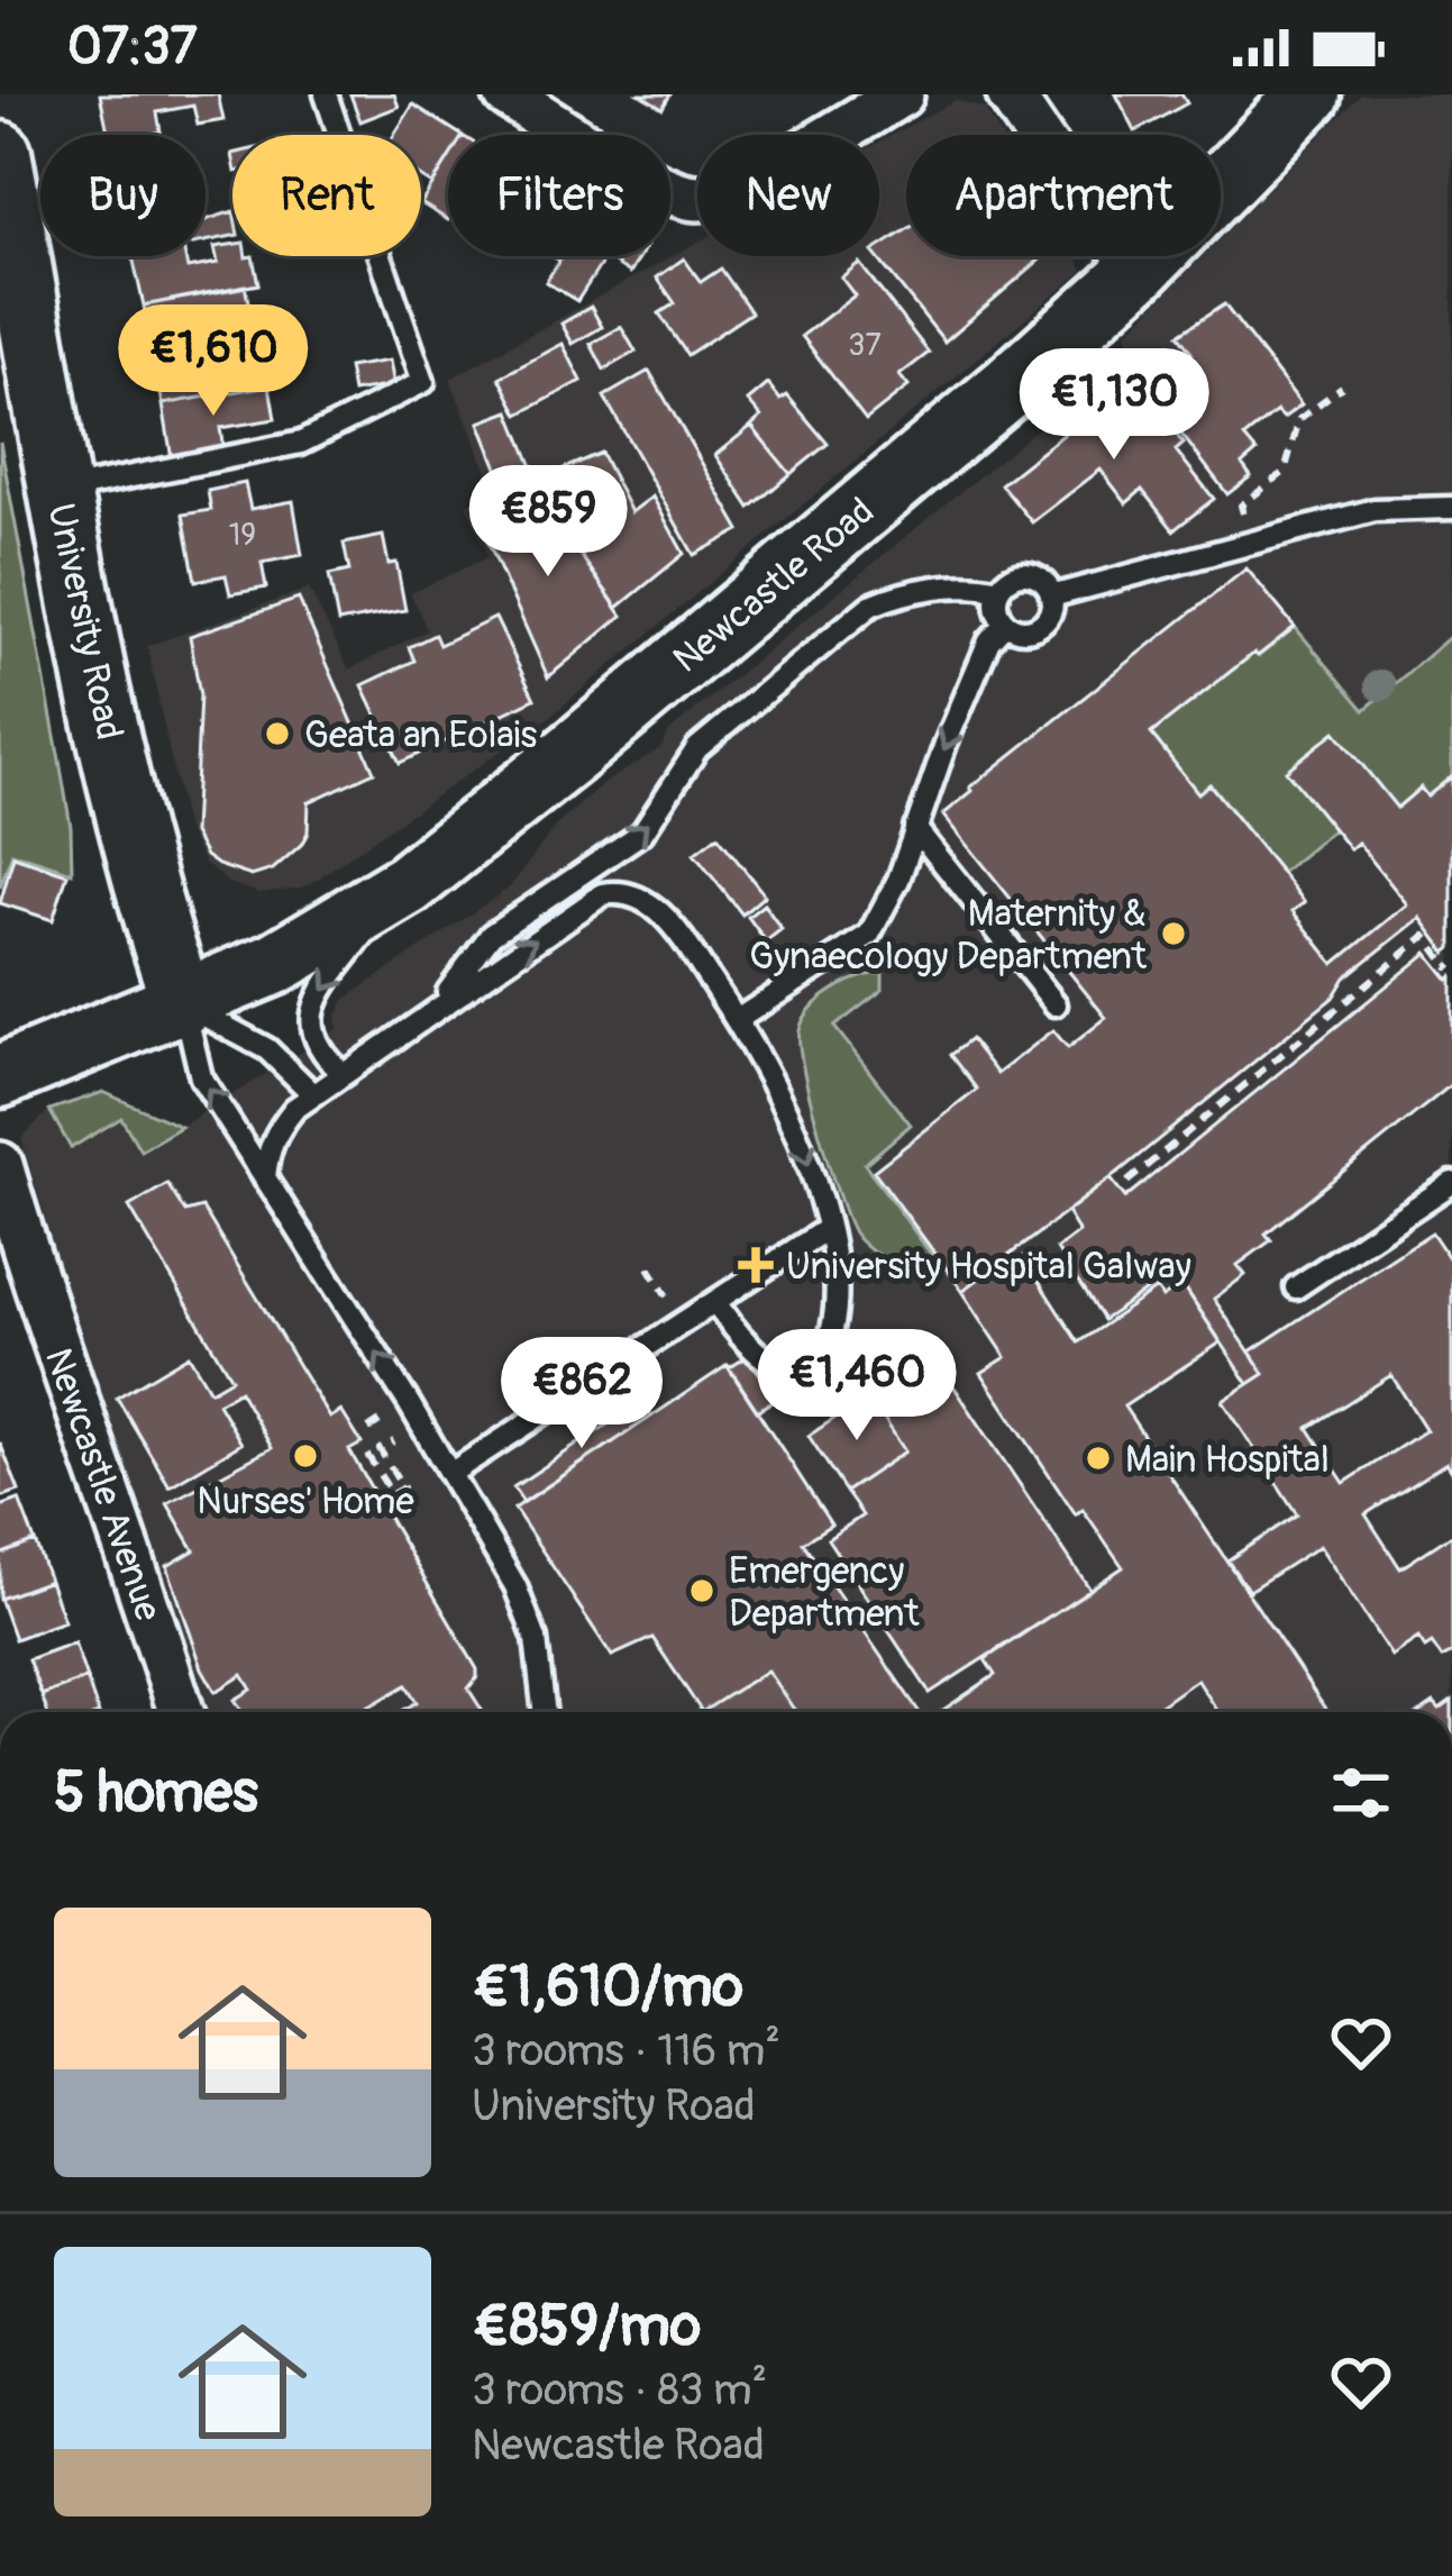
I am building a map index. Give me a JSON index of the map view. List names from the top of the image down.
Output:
{
  "streets": {
    "main road": ["Newcastle Road", "University Road"],
    "street": ["Newcastle Avenue"]
  },
  "crossings": [
    ["Newcastle Road", "University Road"]
  ],
  "places": {
    "other": [
      "Geata an Eolais",
      "Maternity & Gynaecology Department",
      "Nurses' Home",
      "Main Hospital",
      "Emergency Department"
    ],
    "health": ["University Hospital Galway"]
  },
  "house_numbers": ["37", "19"],
  "page": {
    "status": "07:37",
    "chip": [
      "Buy",
      "Rent",
      "Filters",
      "New",
      "Apartment"
    ],
    "price": [
      "€1,610",
      "€1,130",
      "€859",
      "€1,460",
      "€862"
    ],
    "heading": "5 homes",
    "list": [
      {
        "name": "€1,610/mo",
        "note": "3 rooms · 116 m² · University Road"
      },
      {
        "name": "€859/mo",
        "note": "3 rooms · 83 m² · Newcastle Road"
      }
    ]
  }
}
